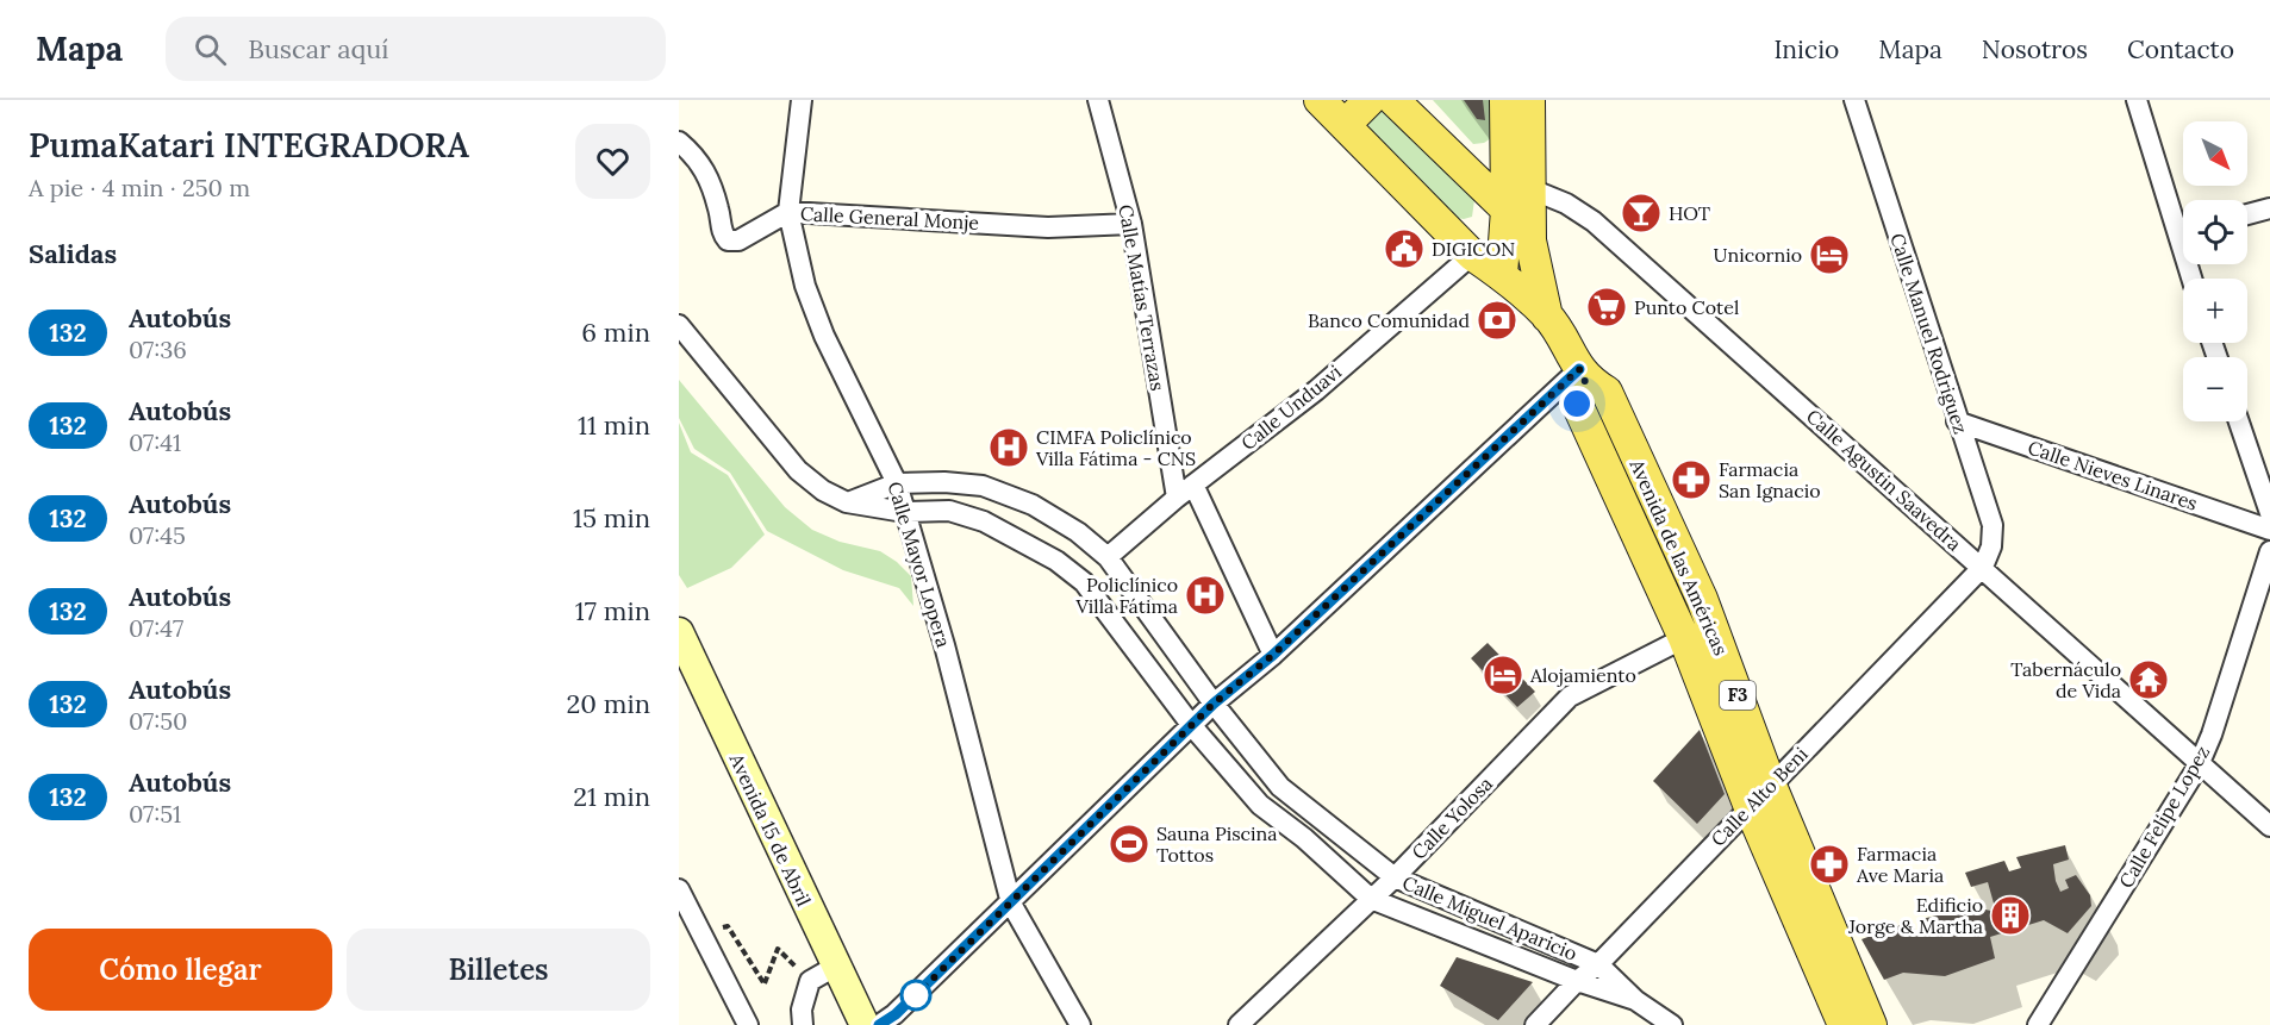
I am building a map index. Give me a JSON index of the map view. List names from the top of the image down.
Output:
{
  "streets": {
    "main road": ["Avenida de las Américas", "F3", "Avenida 15 de Abril"],
    "street": [
      "Calle General Monje",
      "Calle Matías Terrazas",
      "Calle Manuel Rodriguez",
      "Calle Unduavi",
      "Calle Nieves Linares",
      "Calle Agustin Saavedra",
      "Calle Mayor Lopera",
      "Calle Alto Beni",
      "Calle Felipe Lopez",
      "Calle Yolosa",
      "Calle Miguel Aparicio"
    ]
  },
  "crossings": [
    ["Calle General Monje", "Calle Matías Terrazas"],
    ["Calle General Monje", "Calle Mayor Lopera"],
    ["Calle Matías Terrazas", "Calle Unduavi"],
    ["Calle Manuel Rodriguez", "Calle Nieves Linares"],
    ["Calle Manuel Rodriguez", "Calle Agustin Saavedra"],
    ["Calle Manuel Rodriguez", "Calle Alto Beni"],
    ["Calle Unduavi", "Calle Miguel Aparicio"],
    ["Calle Agustin Saavedra", "F3"],
    ["Calle Agustin Saavedra", "Calle Alto Beni"],
    ["Calle Agustin Saavedra", "Calle Felipe Lopez"],
    ["Avenida de las Américas", "F3"],
    ["Avenida de las Américas", "Calle Alto Beni"],
    ["Avenida de las Américas", "Calle Yolosa"],
    ["Calle Mayor Lopera", "Calle Miguel Aparicio"],
    ["Calle Alto Beni", "Calle Miguel Aparicio"],
    ["Calle Yolosa", "Calle Miguel Aparicio"]
  ],
  "places": {
    "bar": ["HOT"],
    "public building": ["DIGICON"],
    "hotel": ["Unicornio", "Alojamiento"],
    "supermarket": ["Punto Cotel"],
    "bank": ["Banco Comunidad"],
    "hospital": ["CIMFA Policlínico Villa Fátima - CNS", "Policlínico Villa Fátima"],
    "pharmacy": ["Farmacia San Ignacio", "Farmacia Ave Maria"],
    "temple": ["Tabernáculo de Vida"],
    "sports": ["Sauna Piscina Tottos"],
    "building": ["Edificio Jorge & Martha"]
  },
  "lines": ["bus line 132"],
  "north": "bottom right",
  "page": {
    "header": "Mapa",
    "search": "Buscar aquí",
    "nav": [
      "Inicio",
      "Mapa",
      "Nosotros",
      "Contacto"
    ],
    "heading": [
      ["PumaKatari INTEGRADORA", "A pie · 4 min · 250 m"],
      "Salidas"
    ],
    "map_buttons": ["+", "−"],
    "list": [
      {
        "mark": "132",
        "name": "Autobús",
        "note": "07:36",
        "value": "6 min"
      },
      {
        "mark": "132",
        "name": "Autobús",
        "note": "07:41",
        "value": "11 min"
      },
      {
        "mark": "132",
        "name": "Autobús",
        "note": "07:45",
        "value": "15 min"
      },
      {
        "mark": "132",
        "name": "Autobús",
        "note": "07:47",
        "value": "17 min"
      },
      {
        "mark": "132",
        "name": "Autobús",
        "note": "07:50",
        "value": "20 min"
      },
      {
        "mark": "132",
        "name": "Autobús",
        "note": "07:51",
        "value": "21 min"
      }
    ],
    "buttons": ["Cómo llegar", "Billetes"]
  }
}
